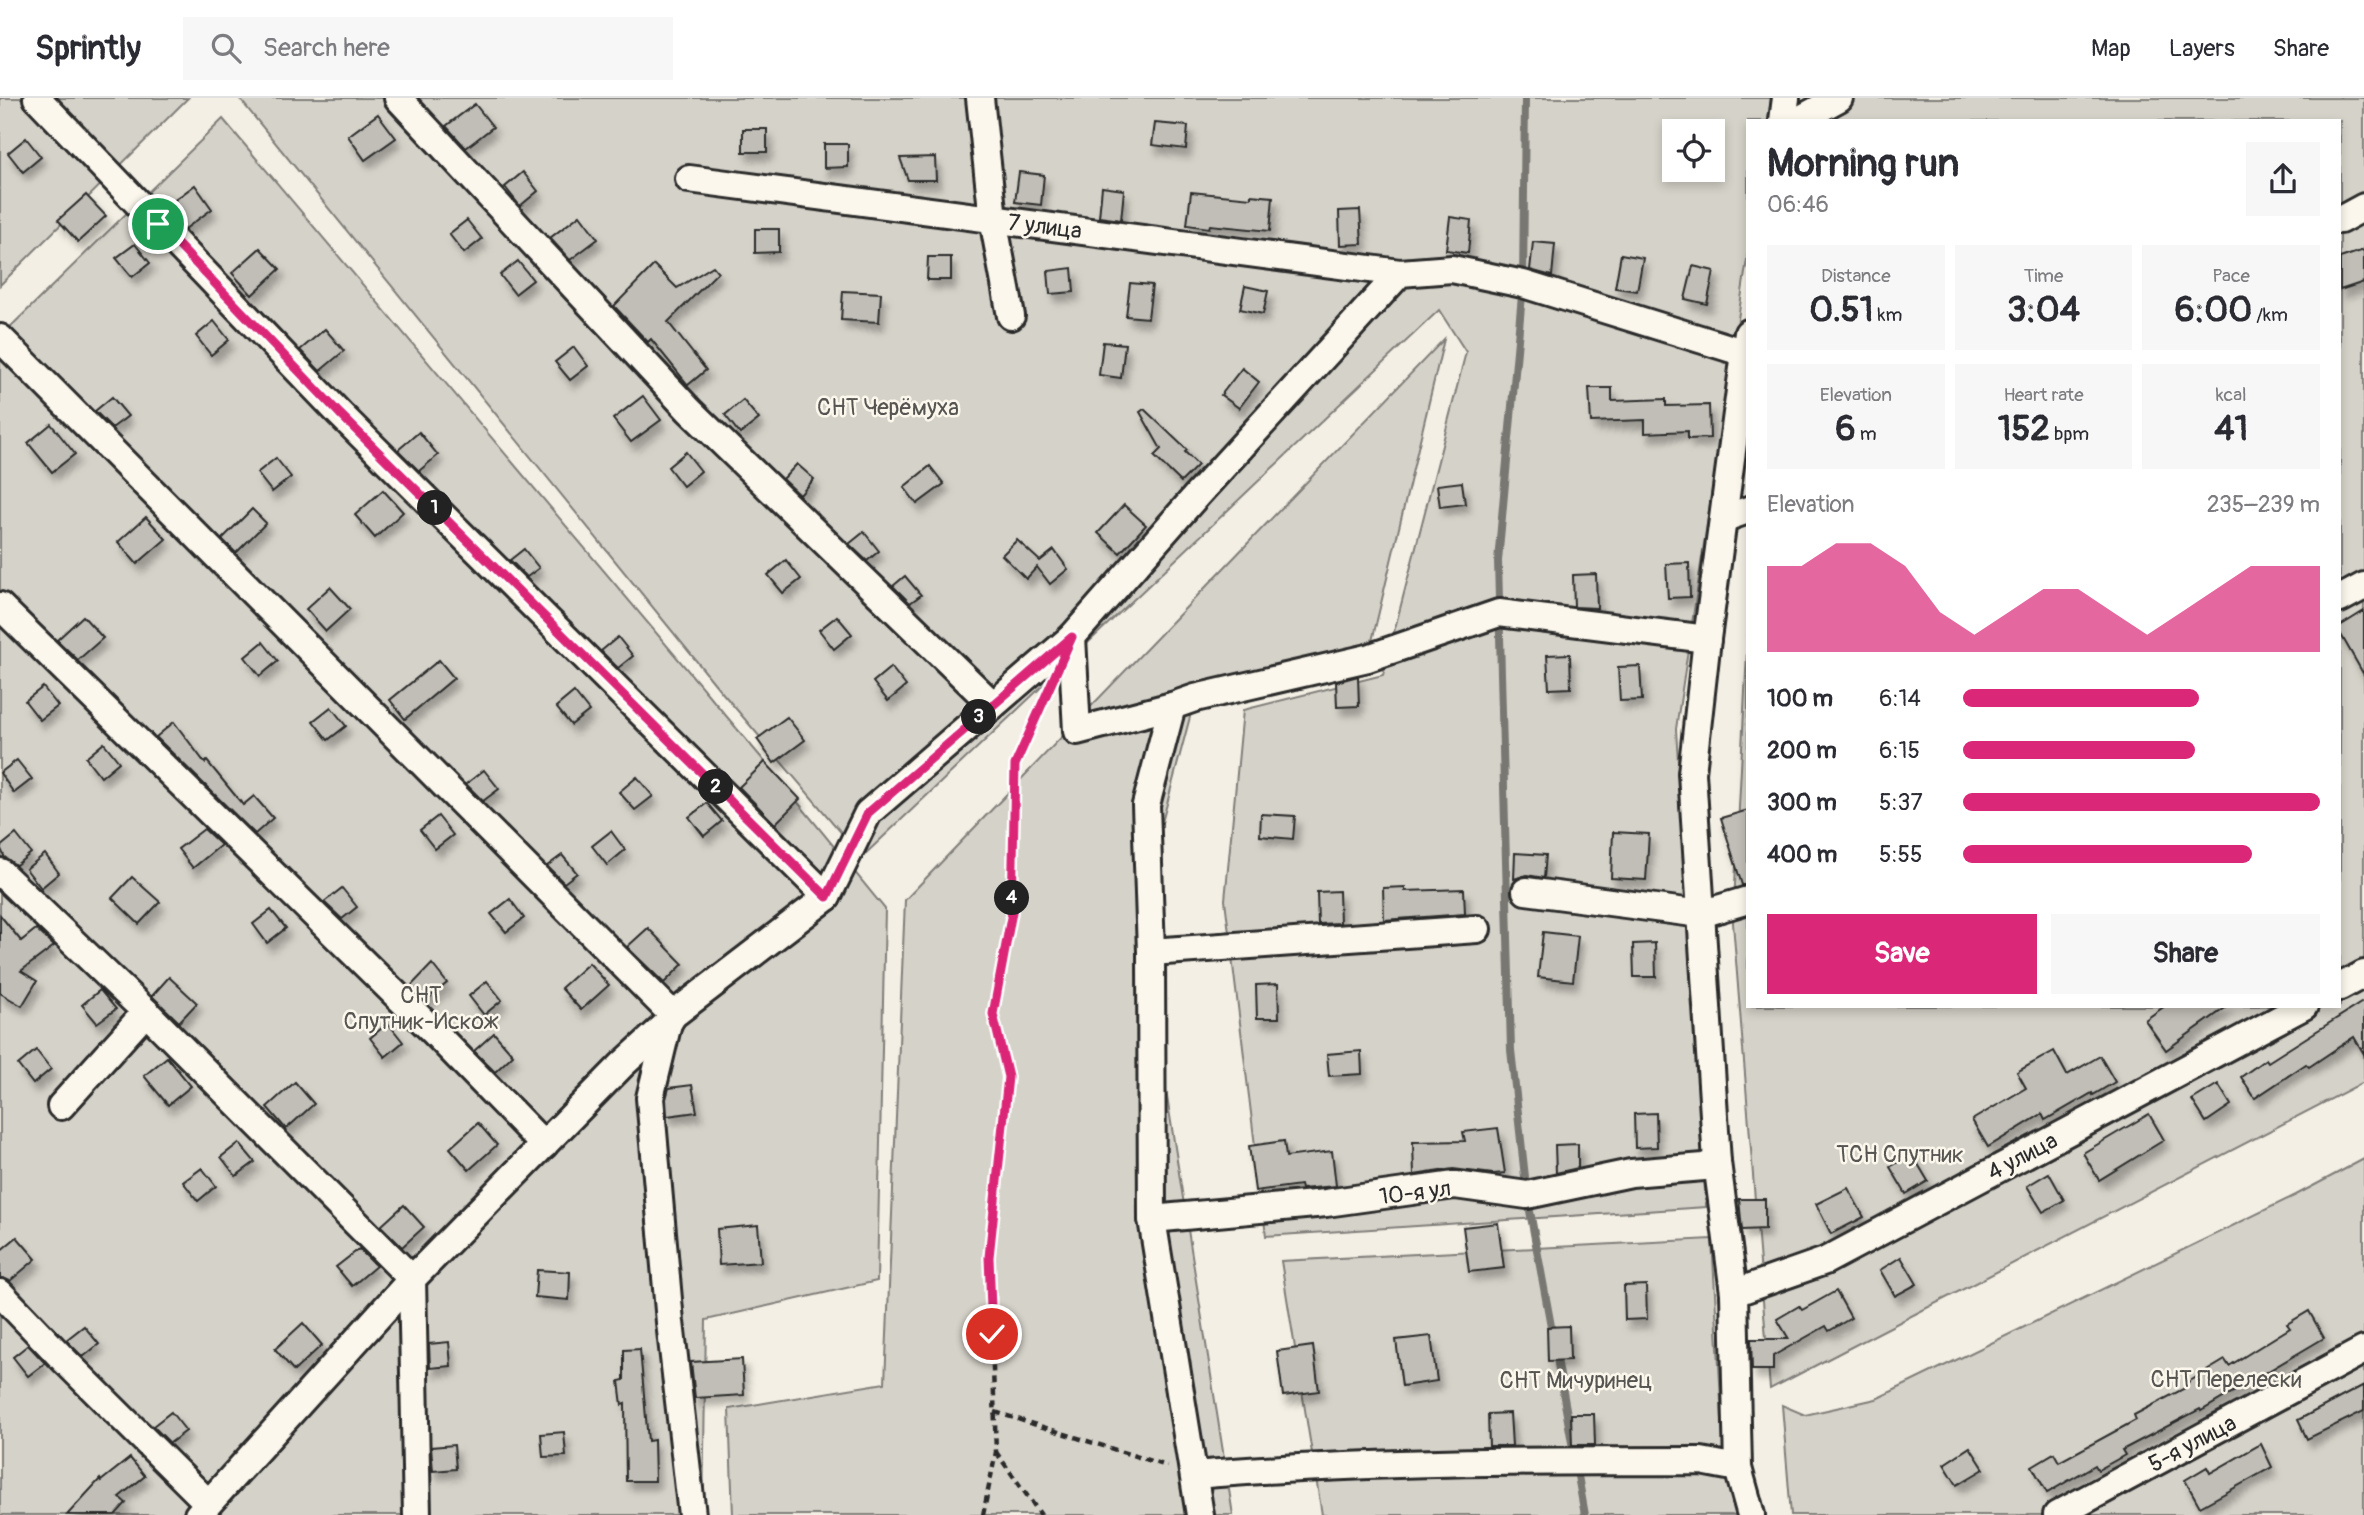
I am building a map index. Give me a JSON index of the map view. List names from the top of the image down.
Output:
{
  "streets": {
    "street": [
      "7 улица",
      "4 улица",
      "10-я ул",
      "5-я улица"
    ]
  },
  "parks": [
    "СНТ Черёмуха",
    "СНТ Спутник-Искож",
    "ТСН Спутник",
    "СНТ Перелески",
    "СНТ Мичуринец"
  ],
  "page": {
    "header": "Sprintly",
    "search": "Search here",
    "nav": ["Map", "Layers", "Share"],
    "heading": ["Morning run", "06:46"],
    "stats": [
      ["Distance", "0.51 km"],
      ["Time", "3:04"],
      ["Pace", "6:00 /km"],
      ["Elevation", "6 m"],
      ["Heart rate", "152 bpm"],
      ["kcal", "41"]
    ],
    "chart": ["Elevation", "235–239 m"],
    "pins": [
      "1",
      "3",
      "2",
      "4"
    ],
    "list": [
      {
        "name": "100 m",
        "note": "6:14"
      },
      {
        "name": "200 m",
        "note": "6:15"
      },
      {
        "name": "300 m",
        "note": "5:37"
      },
      {
        "name": "400 m",
        "note": "5:55"
      }
    ],
    "buttons": ["Save", "Share"]
  }
}
